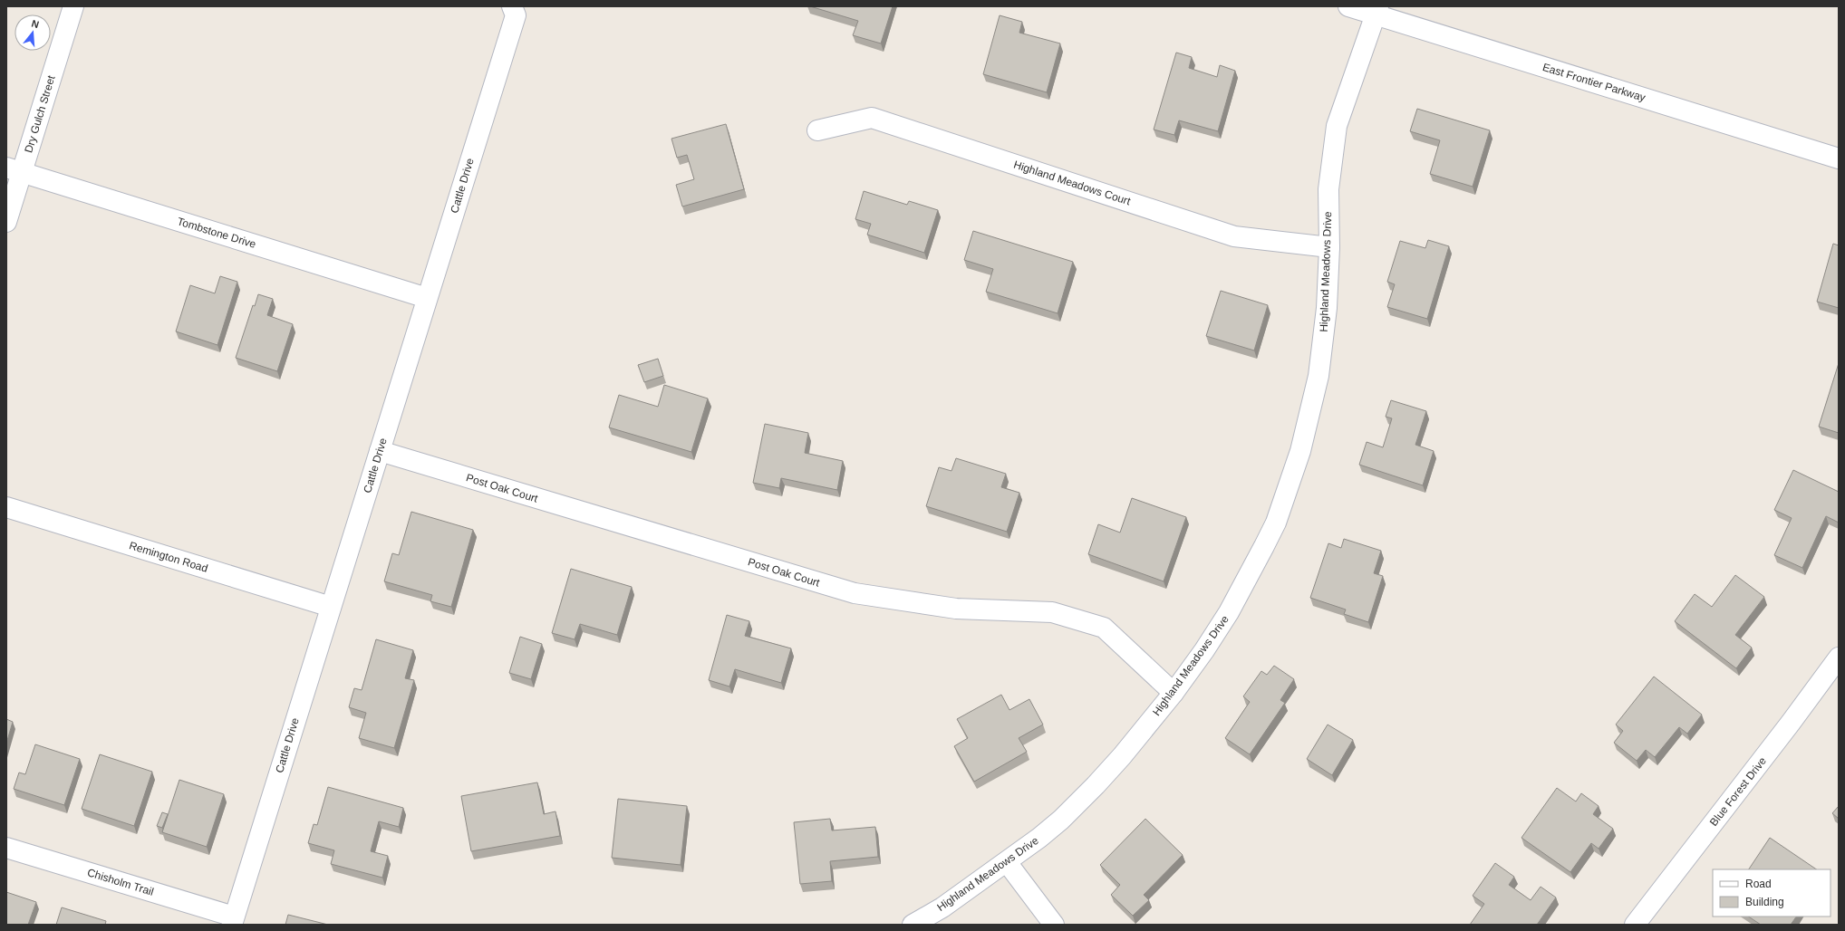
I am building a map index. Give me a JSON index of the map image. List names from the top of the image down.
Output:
{
  "streets": {
    "street": [
      "East Frontier Parkway",
      "Dry Gulch Street",
      "Highland Meadows Court",
      "Cattle Drive",
      "Tombstone Drive",
      "Highland Meadows Drive",
      "Post Oak Court",
      "Remington Road",
      "Blue Forest Drive",
      "Chisholm Trail"
    ]
  },
  "crossings": [
    ["East Frontier Parkway", "Highland Meadows Drive"],
    ["Dry Gulch Street", "Tombstone Drive"],
    ["Highland Meadows Court", "Highland Meadows Drive"],
    ["Cattle Drive", "Tombstone Drive"],
    ["Cattle Drive", "Post Oak Court"],
    ["Cattle Drive", "Remington Road"],
    ["Cattle Drive", "Chisholm Trail"],
    ["Highland Meadows Drive", "Post Oak Court"]
  ],
  "legend": ["Road", "Building"],
  "north": "top"
}
